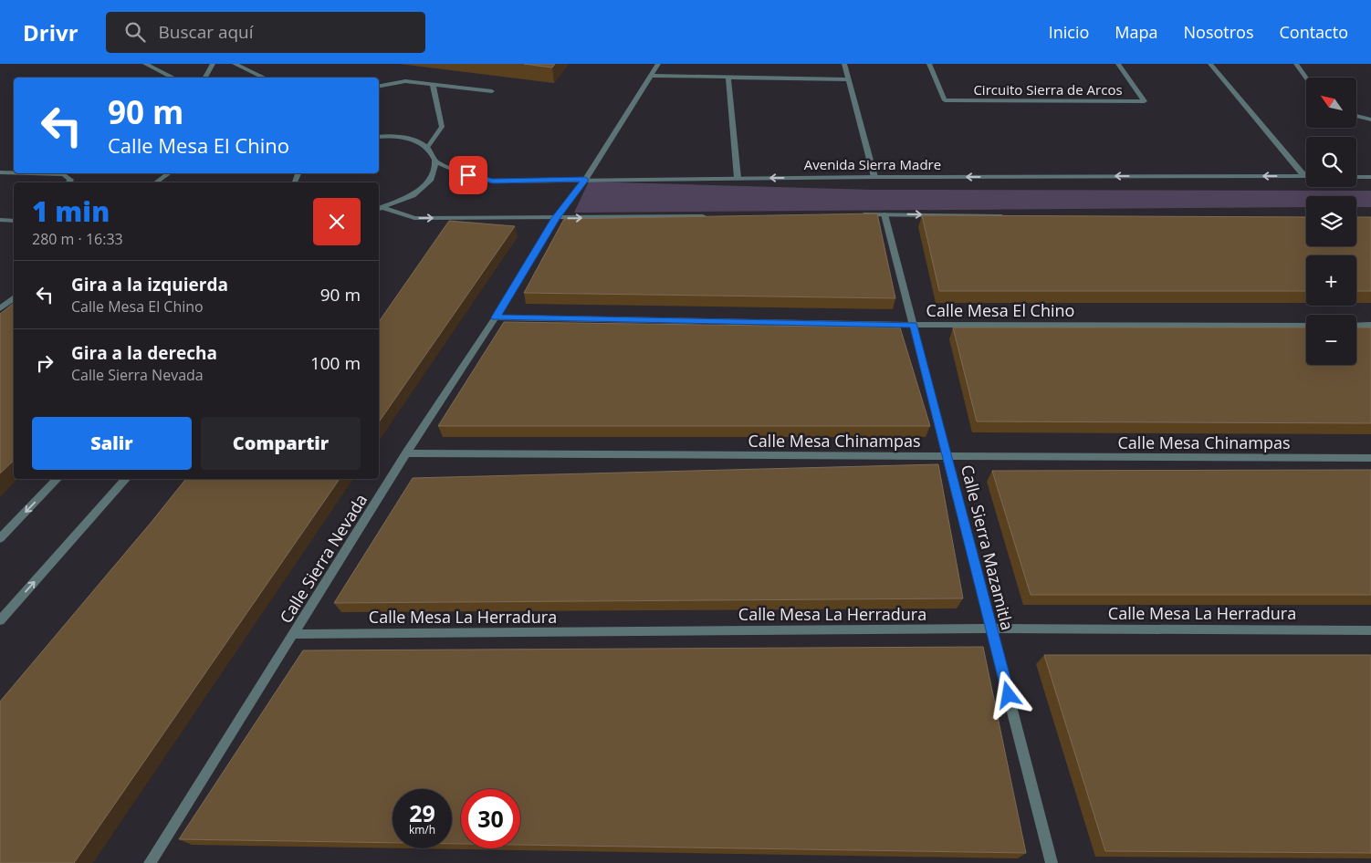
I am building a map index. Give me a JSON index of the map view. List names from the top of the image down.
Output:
{
  "streets": {
    "street": [
      "Circuito Sierra de Arcos",
      "Avenida Sierra Madre",
      "Calle Mesa El Chino",
      "Calle Mesa Chinampas",
      "Calle Sierra Mazamitla",
      "Calle Sierra Nevada",
      "Calle Mesa La Herradura"
    ]
  },
  "crossings": [
    ["Avenida Sierra Madre", "Calle Sierra Nevada"],
    ["Calle Mesa El Chino", "Calle Sierra Mazamitla"],
    ["Calle Mesa El Chino", "Calle Sierra Nevada"],
    ["Calle Mesa Chinampas", "Calle Sierra Mazamitla"],
    ["Calle Mesa Chinampas", "Calle Sierra Nevada"],
    ["Calle Sierra Mazamitla", "Calle Mesa La Herradura"],
    ["Calle Sierra Nevada", "Calle Mesa La Herradura"]
  ],
  "one_way": ["Avenida Sierra Madre"],
  "north": "top left",
  "page": {
    "header": "Drivr",
    "search": "Buscar aquí",
    "nav": [
      "Inicio",
      "Mapa",
      "Nosotros",
      "Contacto"
    ],
    "map_buttons": ["+", "−"],
    "turn": ["90 m", "Calle Mesa El Chino"],
    "heading": ["1 min", "280 m · 16:33"],
    "list": [
      {
        "name": "Gira a la izquierda",
        "note": "Calle Mesa El Chino",
        "value": "90 m"
      },
      {
        "name": "Gira a la derecha",
        "note": "Calle Sierra Nevada",
        "value": "100 m"
      }
    ],
    "buttons": ["Salir", "Compartir"],
    "speed": "29 km/h",
    "limit": "30"
  }
}
